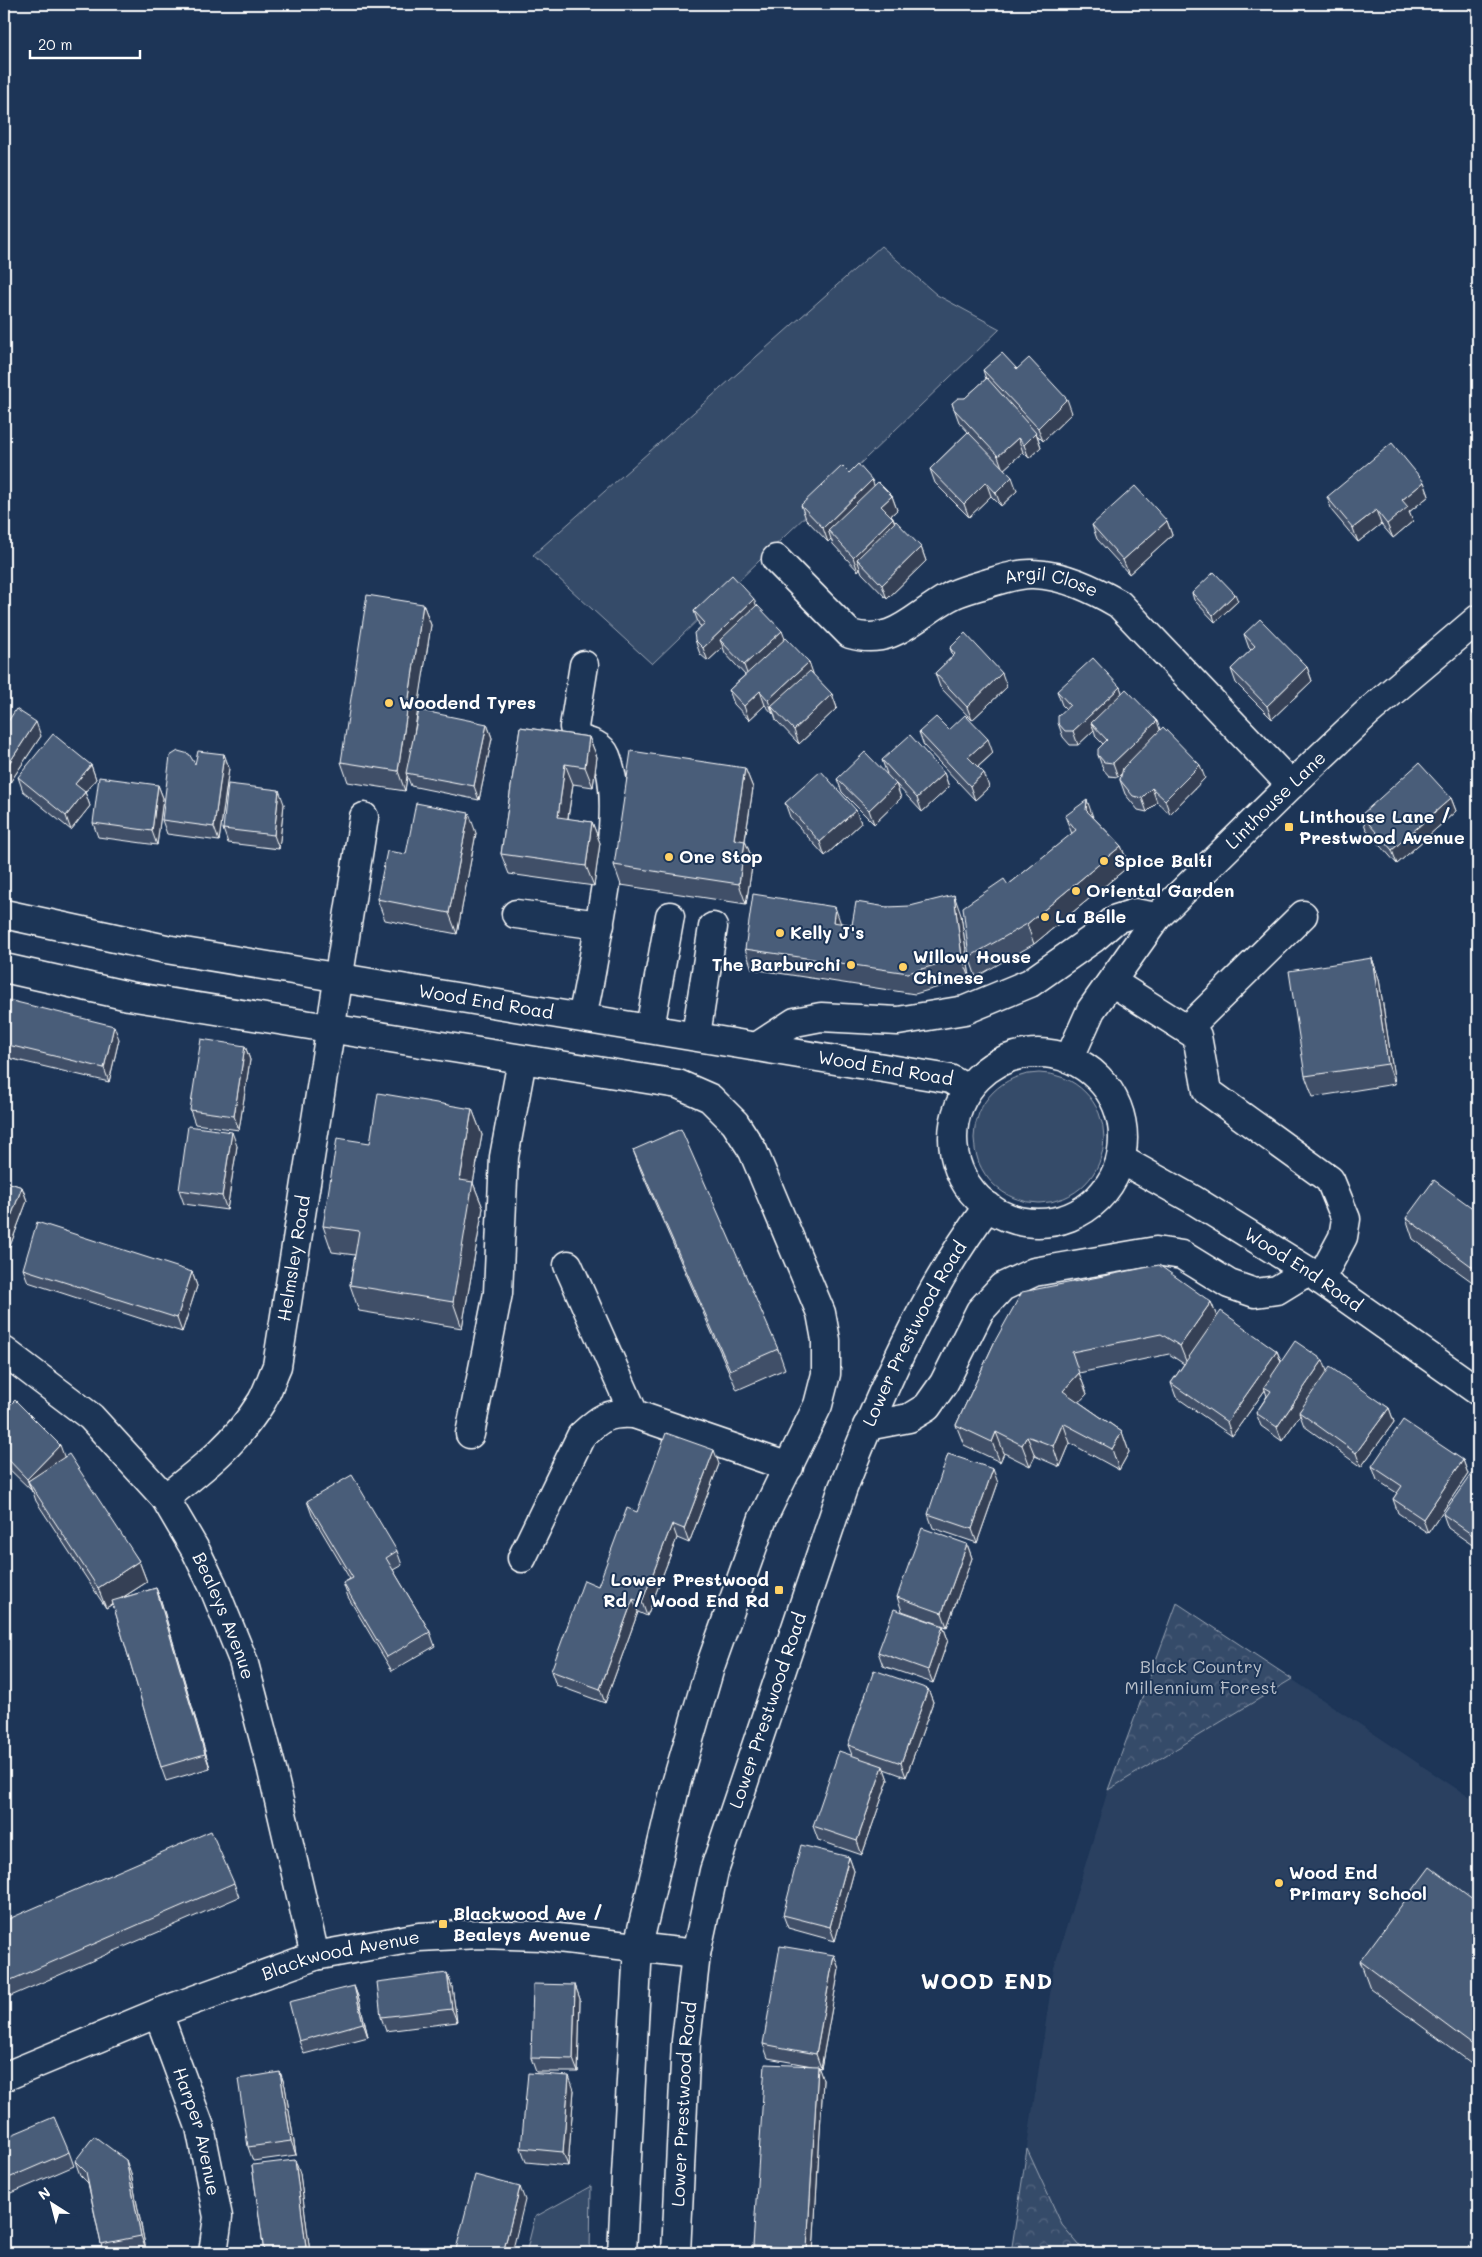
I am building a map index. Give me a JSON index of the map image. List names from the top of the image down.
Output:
{
  "streets": {
    "street": [
      "Argil Close",
      "Linthouse Lane",
      "Wood End Road",
      "Helmsley Road",
      "Lower Prestwood Road",
      "Bealeys Avenue",
      "Blackwood Avenue",
      "Harper Avenue"
    ]
  },
  "crossings": [
    ["Argil Close", "Linthouse Lane"],
    ["Linthouse Lane", "Wood End Road"],
    ["Linthouse Lane", "Lower Prestwood Road"],
    ["Wood End Road", "Helmsley Road"],
    ["Wood End Road", "Lower Prestwood Road"],
    ["Helmsley Road", "Bealeys Avenue"],
    ["Lower Prestwood Road", "Blackwood Avenue"],
    ["Bealeys Avenue", "Blackwood Avenue"],
    ["Blackwood Avenue", "Harper Avenue"]
  ],
  "districts": ["WOOD END"],
  "parks": ["Black Country Millennium Forest"],
  "places": {
    "other": [
      "Woodend Tyres",
      "One Stop",
      "Spice Balti",
      "Oriental Garden",
      "La Belle",
      "Kelly J's",
      "The Barburchi",
      "Willow House Chinese",
      "Wood End Primary School"
    ],
    "transit": ["Linthouse Lane / Prestwood Avenue", "Lower Prestwood Rd / Wood End Rd", "Blackwood Ave / Bealeys Avenue"]
  },
  "scale_bar": "20 m",
  "north": "top left"
}
